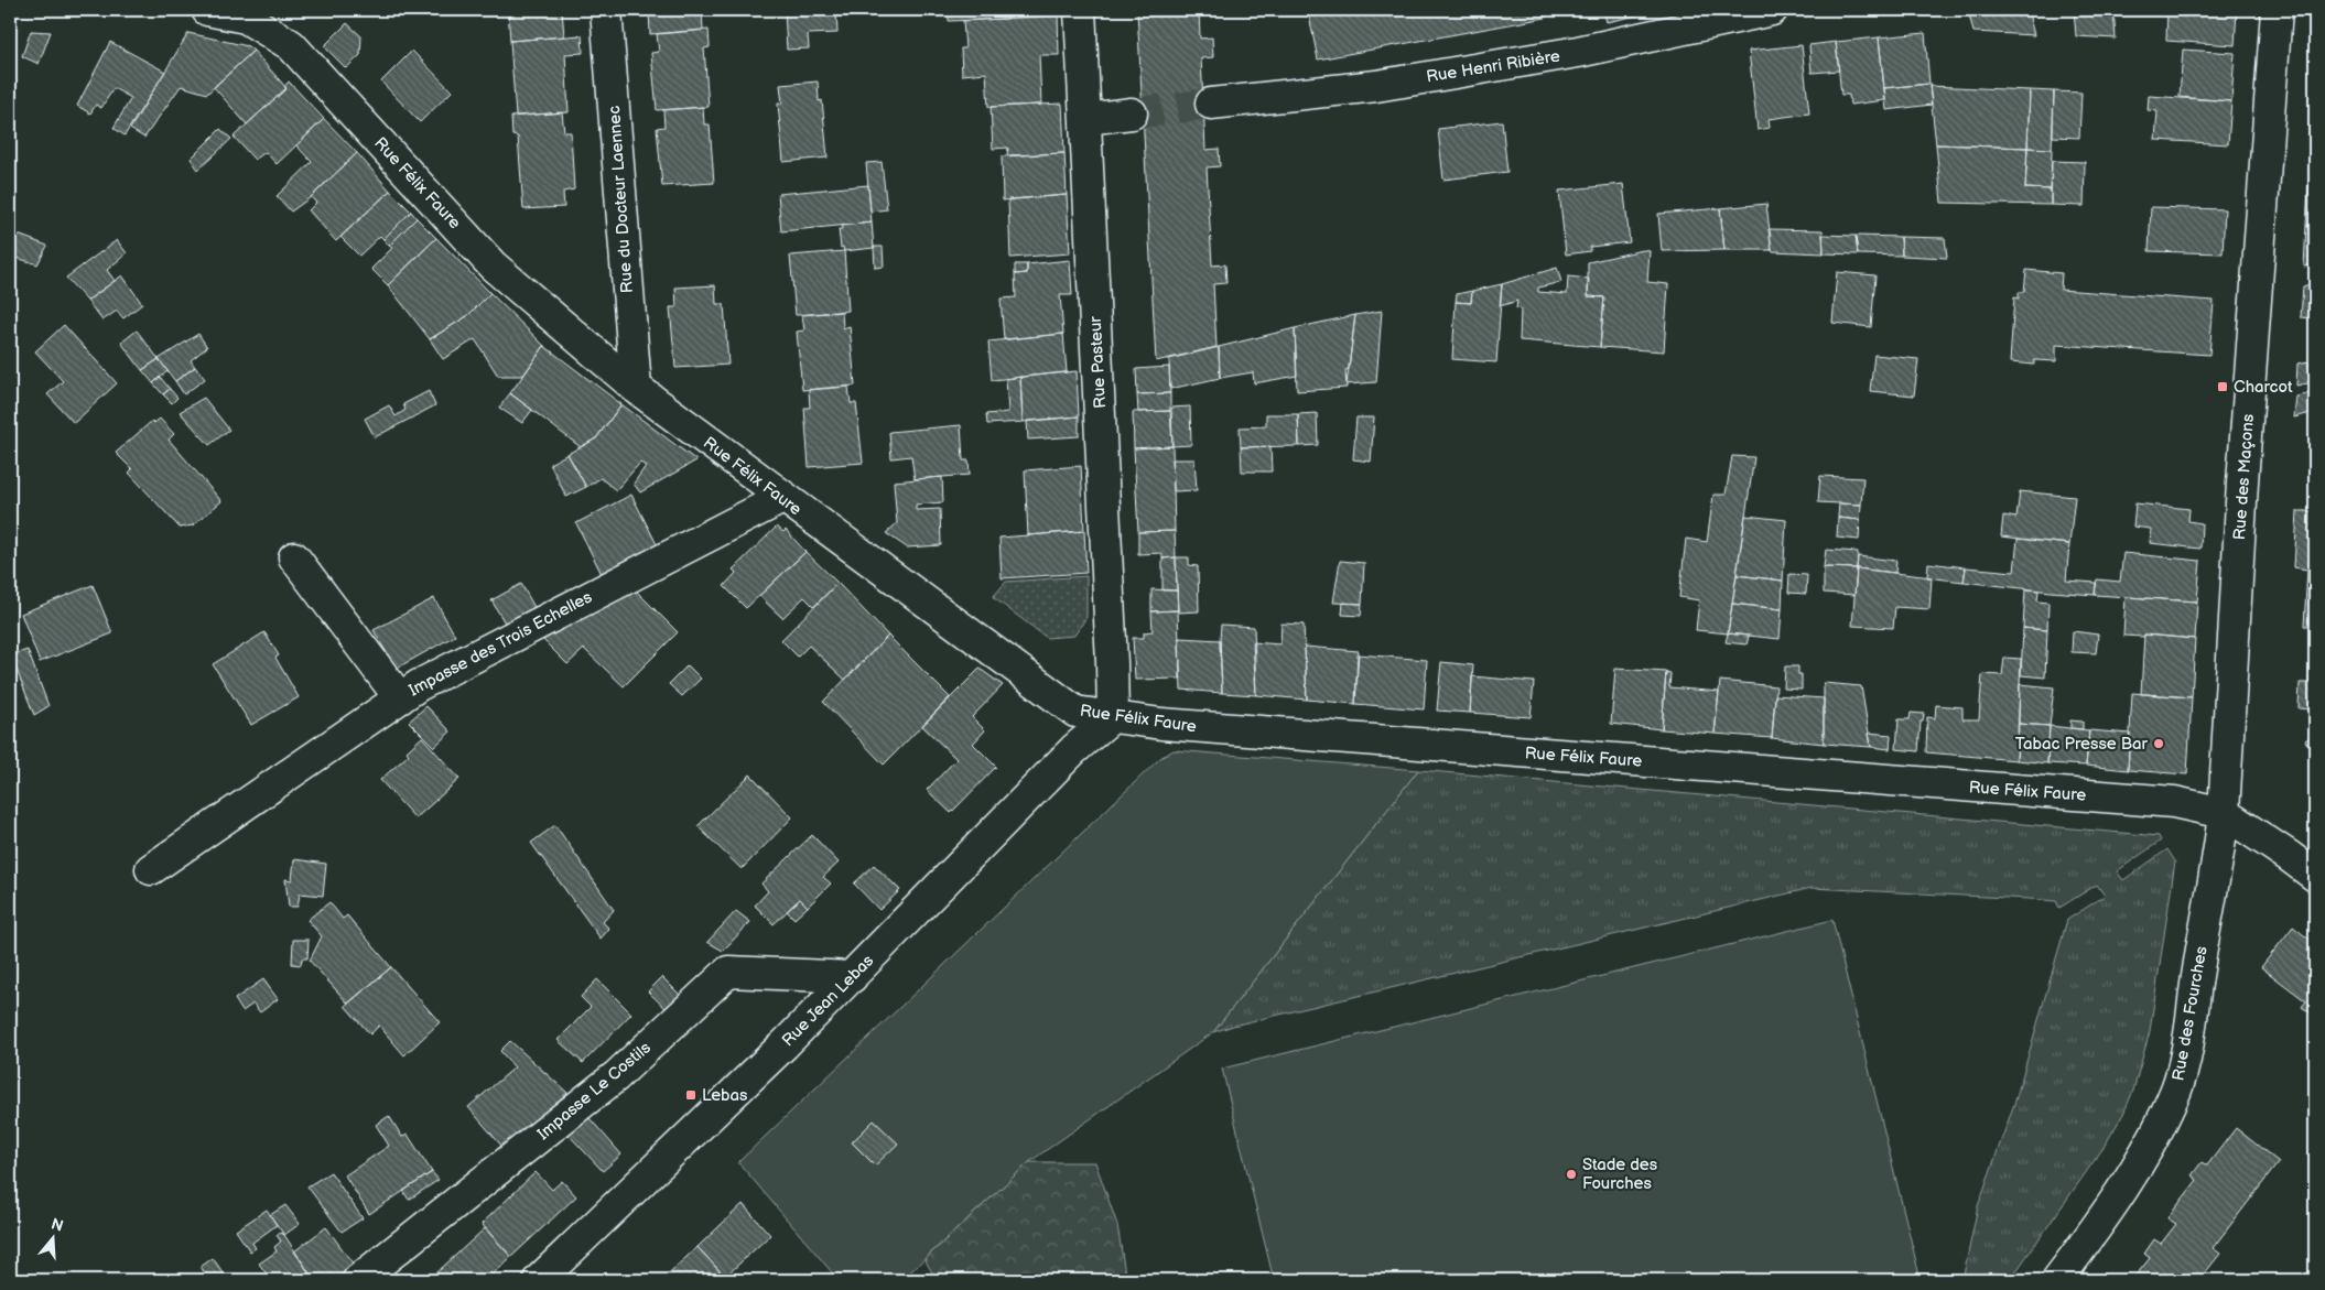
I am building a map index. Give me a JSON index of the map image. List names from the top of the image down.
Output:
{
  "streets": {
    "street": [
      "Rue Henri Ribière",
      "Rue Félix Faure",
      "Rue du Docteur Laennec",
      "Rue Pasteur",
      "Rue des Maçons",
      "Impasse des Trois Echelles",
      "Rue Jean Lebas",
      "Rue des Fourches",
      "Impasse Le Costils"
    ]
  },
  "crossings": [
    ["Rue Félix Faure", "Rue du Docteur Laennec"],
    ["Rue Félix Faure", "Rue Pasteur"],
    ["Rue Félix Faure", "Rue des Maçons"],
    ["Rue Félix Faure", "Impasse des Trois Echelles"],
    ["Rue Félix Faure", "Rue Jean Lebas"],
    ["Rue Félix Faure", "Rue des Fourches"],
    ["Rue Pasteur", "Rue Jean Lebas"],
    ["Rue des Maçons", "Rue des Fourches"],
    ["Rue Jean Lebas", "Impasse Le Costils"]
  ],
  "places": {
    "transit": ["Charcot", "Lebas"],
    "other": ["Tabac Presse Bar", "Stade des Fourches"]
  },
  "north": "top"
}
